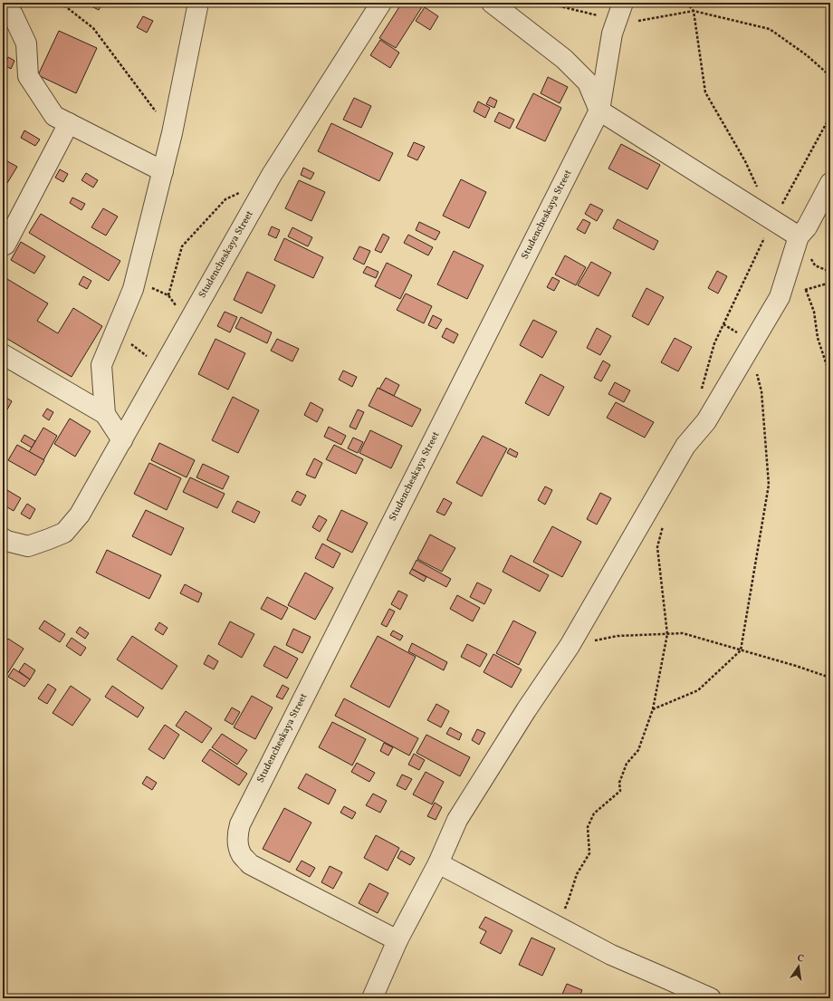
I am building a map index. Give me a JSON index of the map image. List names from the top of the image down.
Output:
{
  "streets": {
    "street": ["Studencheskaya Street"]
  },
  "north": "top"
}
